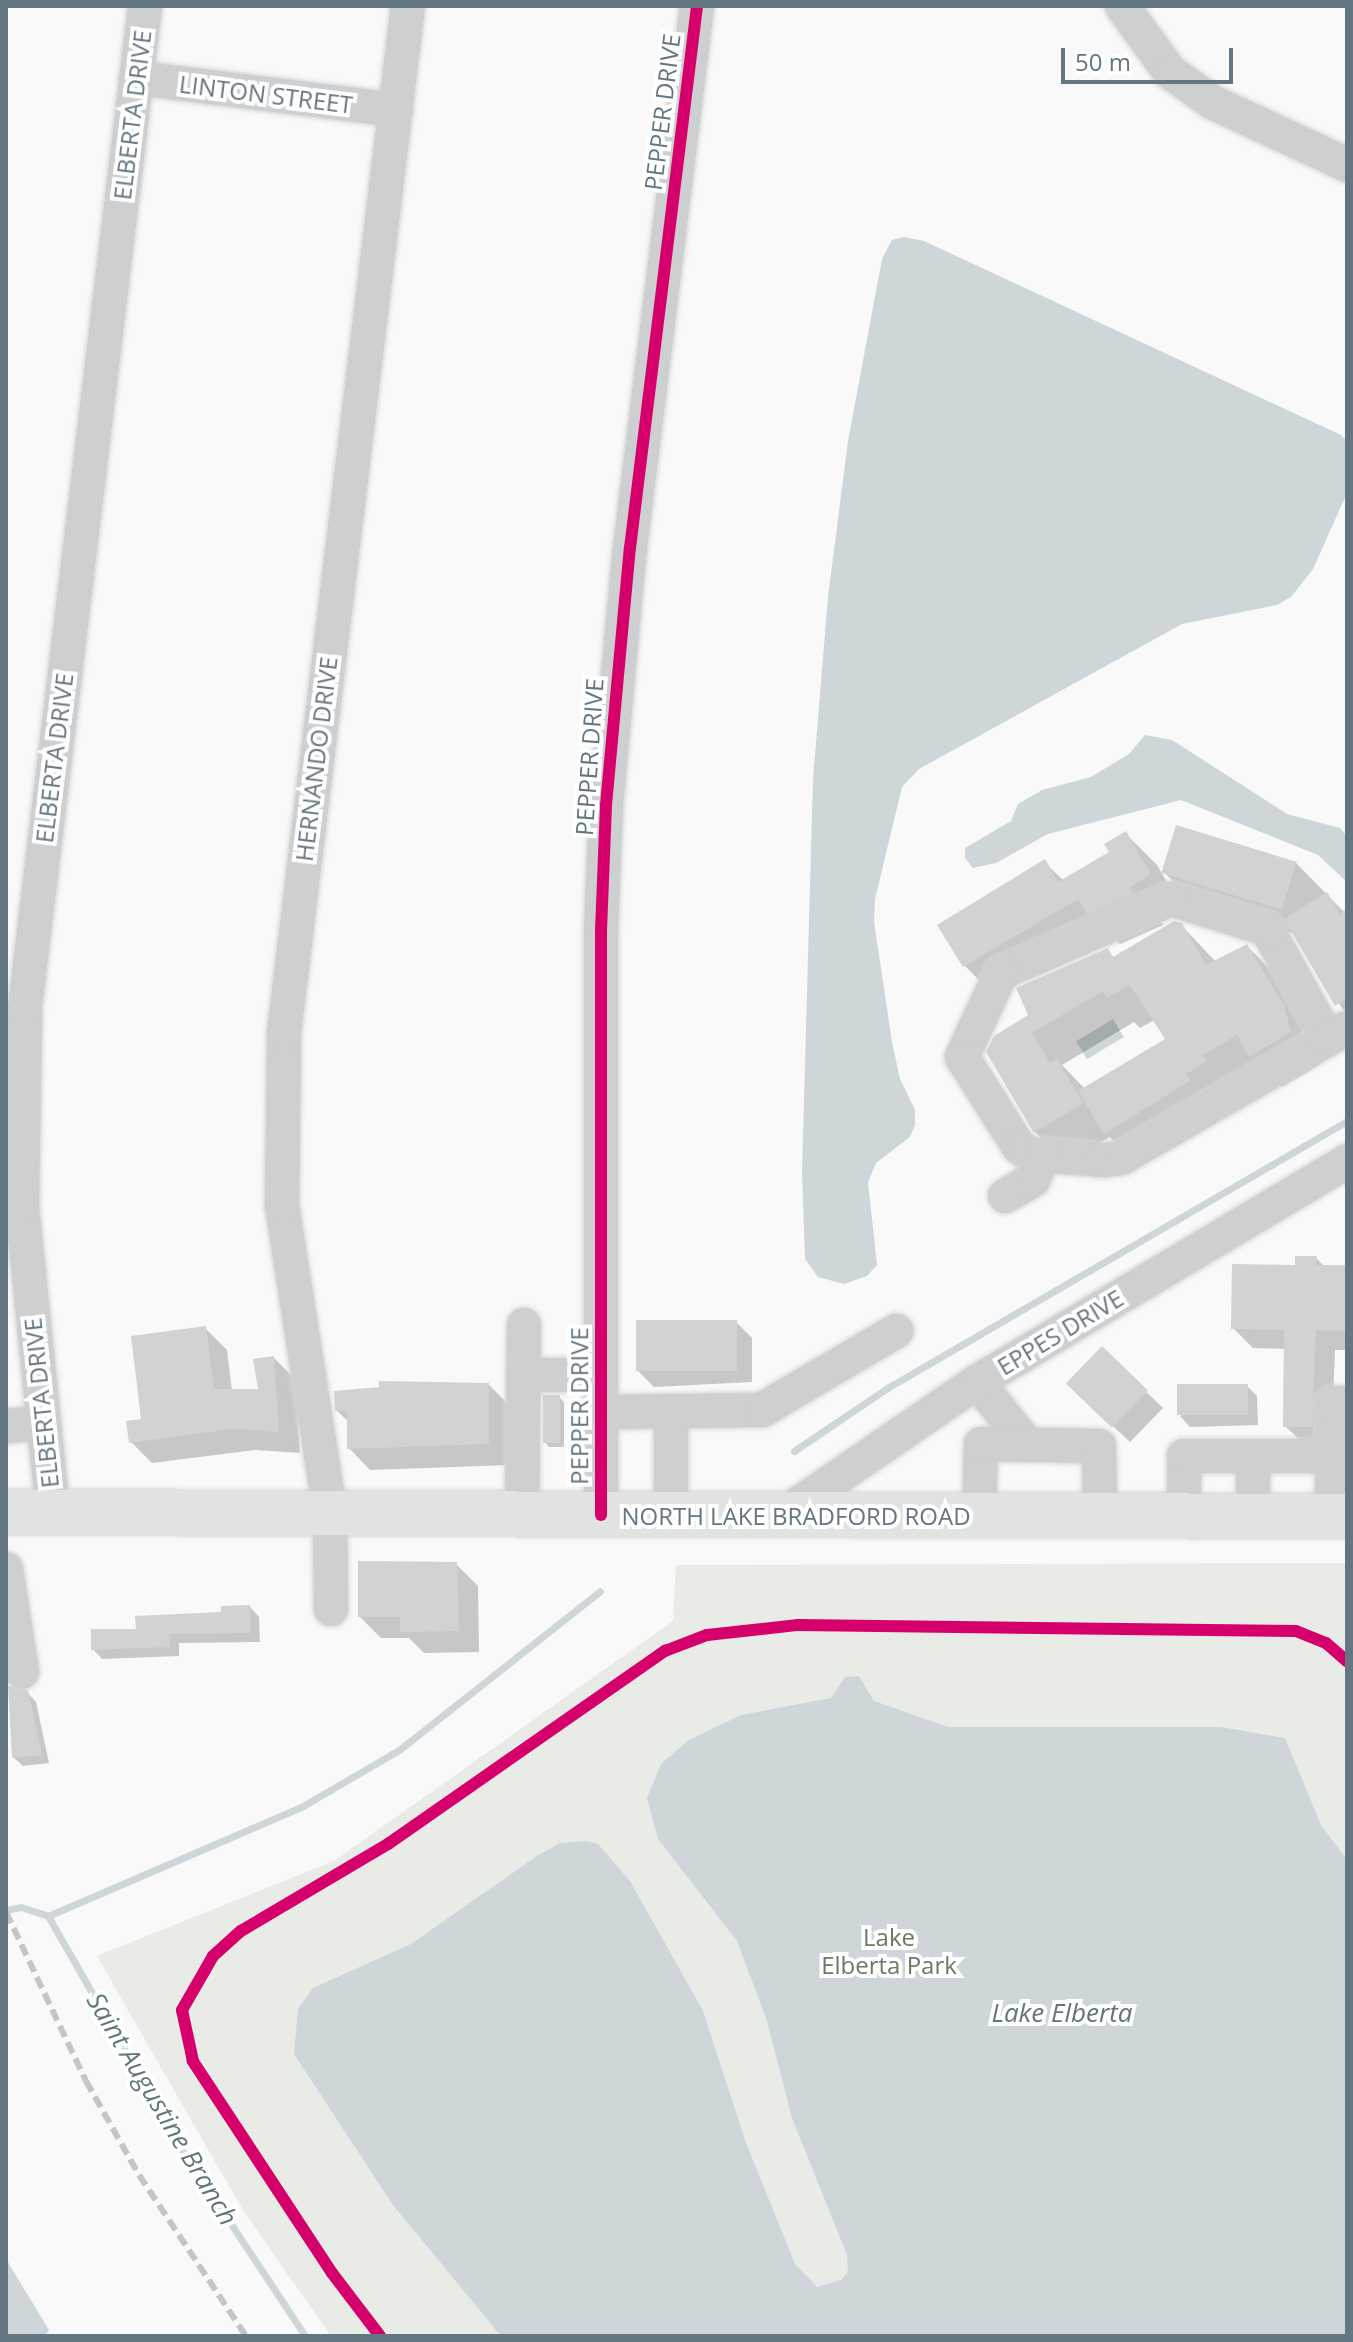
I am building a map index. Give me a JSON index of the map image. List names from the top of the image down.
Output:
{
  "streets": {
    "main road": ["NORTH LAKE BRADFORD ROAD"],
    "street": [
      "LINTON STREET",
      "PEPPER DRIVE",
      "ELBERTA DRIVE",
      "HERNANDO DRIVE",
      "EPPES DRIVE"
    ]
  },
  "crossings": [
    ["LINTON STREET", "ELBERTA DRIVE"],
    ["LINTON STREET", "HERNANDO DRIVE"],
    ["PEPPER DRIVE", "NORTH LAKE BRADFORD ROAD"],
    ["ELBERTA DRIVE", "NORTH LAKE BRADFORD ROAD"],
    ["HERNANDO DRIVE", "NORTH LAKE BRADFORD ROAD"],
    ["EPPES DRIVE", "NORTH LAKE BRADFORD ROAD"]
  ],
  "water": ["Lake Elberta", "Saint Augustine Branch"],
  "parks": ["Lake Elberta Park"],
  "scale_bar": "50 m"
}
